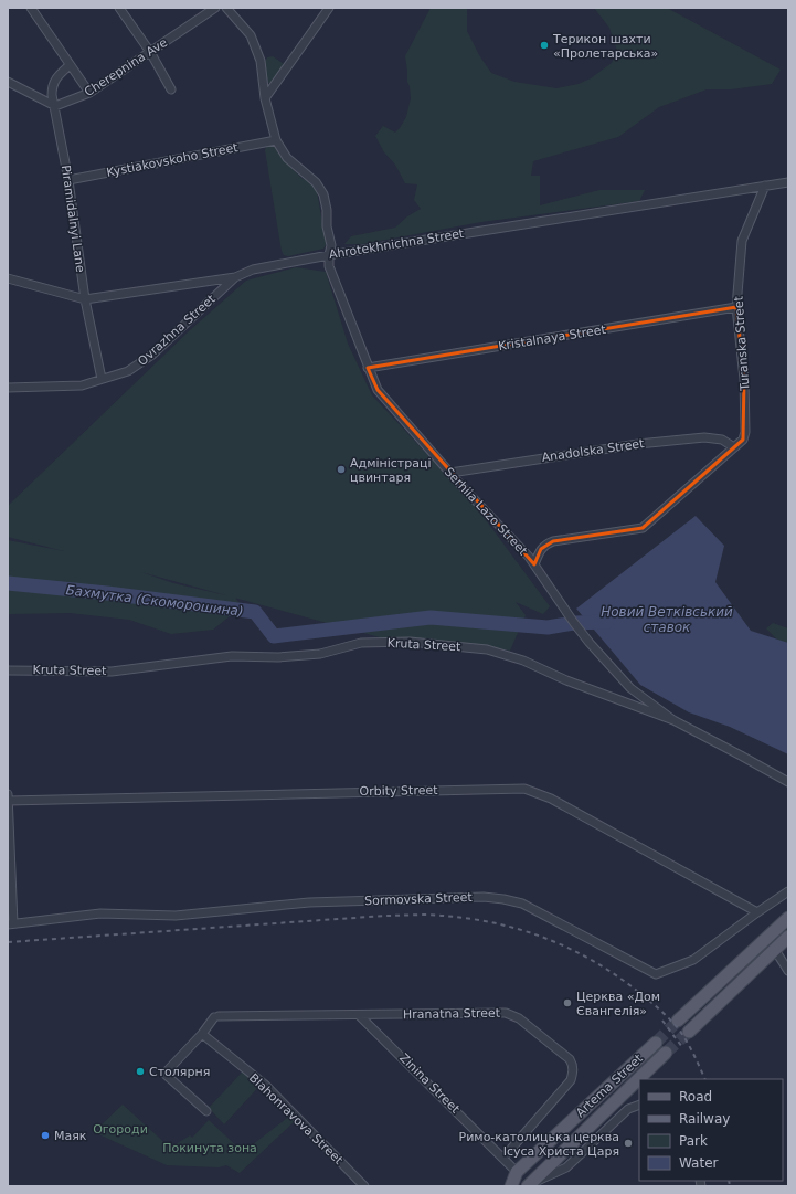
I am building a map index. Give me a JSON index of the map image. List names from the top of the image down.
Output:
{
  "streets": {
    "main road": ["Artema Street"],
    "street": [
      "Cherepnina Ave",
      "Kystiakovskoho Street",
      "Piramidalnyi Lane",
      "Ahrotekhnichna Street",
      "Ovrazhna Street",
      "Kristalnaya Street",
      "Turanska Street",
      "Anadolska Street",
      "Serhiia Lazo Street",
      "Kruta Street",
      "Orbity Street",
      "Sormovska Street",
      "Hranatna Street",
      "Zinina Street",
      "Blahonravova Street"
    ]
  },
  "crossings": [
    ["Cherepnina Ave", "Piramidalnyi Lane"],
    ["Kystiakovskoho Street", "Piramidalnyi Lane"],
    ["Kystiakovskoho Street", "Serhiia Lazo Street"],
    ["Piramidalnyi Lane", "Ahrotekhnichna Street"],
    ["Piramidalnyi Lane", "Ovrazhna Street"],
    ["Ahrotekhnichna Street", "Ovrazhna Street"],
    ["Ahrotekhnichna Street", "Turanska Street"],
    ["Ahrotekhnichna Street", "Serhiia Lazo Street"],
    ["Kristalnaya Street", "Turanska Street"],
    ["Kristalnaya Street", "Serhiia Lazo Street"],
    ["Turanska Street", "Anadolska Street"],
    ["Turanska Street", "Serhiia Lazo Street"],
    ["Anadolska Street", "Serhiia Lazo Street"],
    ["Serhiia Lazo Street", "Kruta Street"],
    ["Orbity Street", "Sormovska Street"],
    ["Hranatna Street", "Zinina Street"],
    ["Hranatna Street", "Blahonravova Street"],
    ["Zinina Street", "Artema Street"]
  ],
  "water": ["Бахмутка (Скоморошина)", "Новий Ветківський ставок"],
  "parks": ["Огороди", "Покинута зона"],
  "places": [
    "Терикон шахти «Пролетарська»",
    "Адміністраці цвинтаря",
    "Церква «Дом Євангелія»",
    "Столярня",
    "Маяк",
    "Римо-католицька церква Ісуса Христа Царя"
  ],
  "legend": [
    "Road",
    "Railway",
    "Park",
    "Water"
  ]
}
